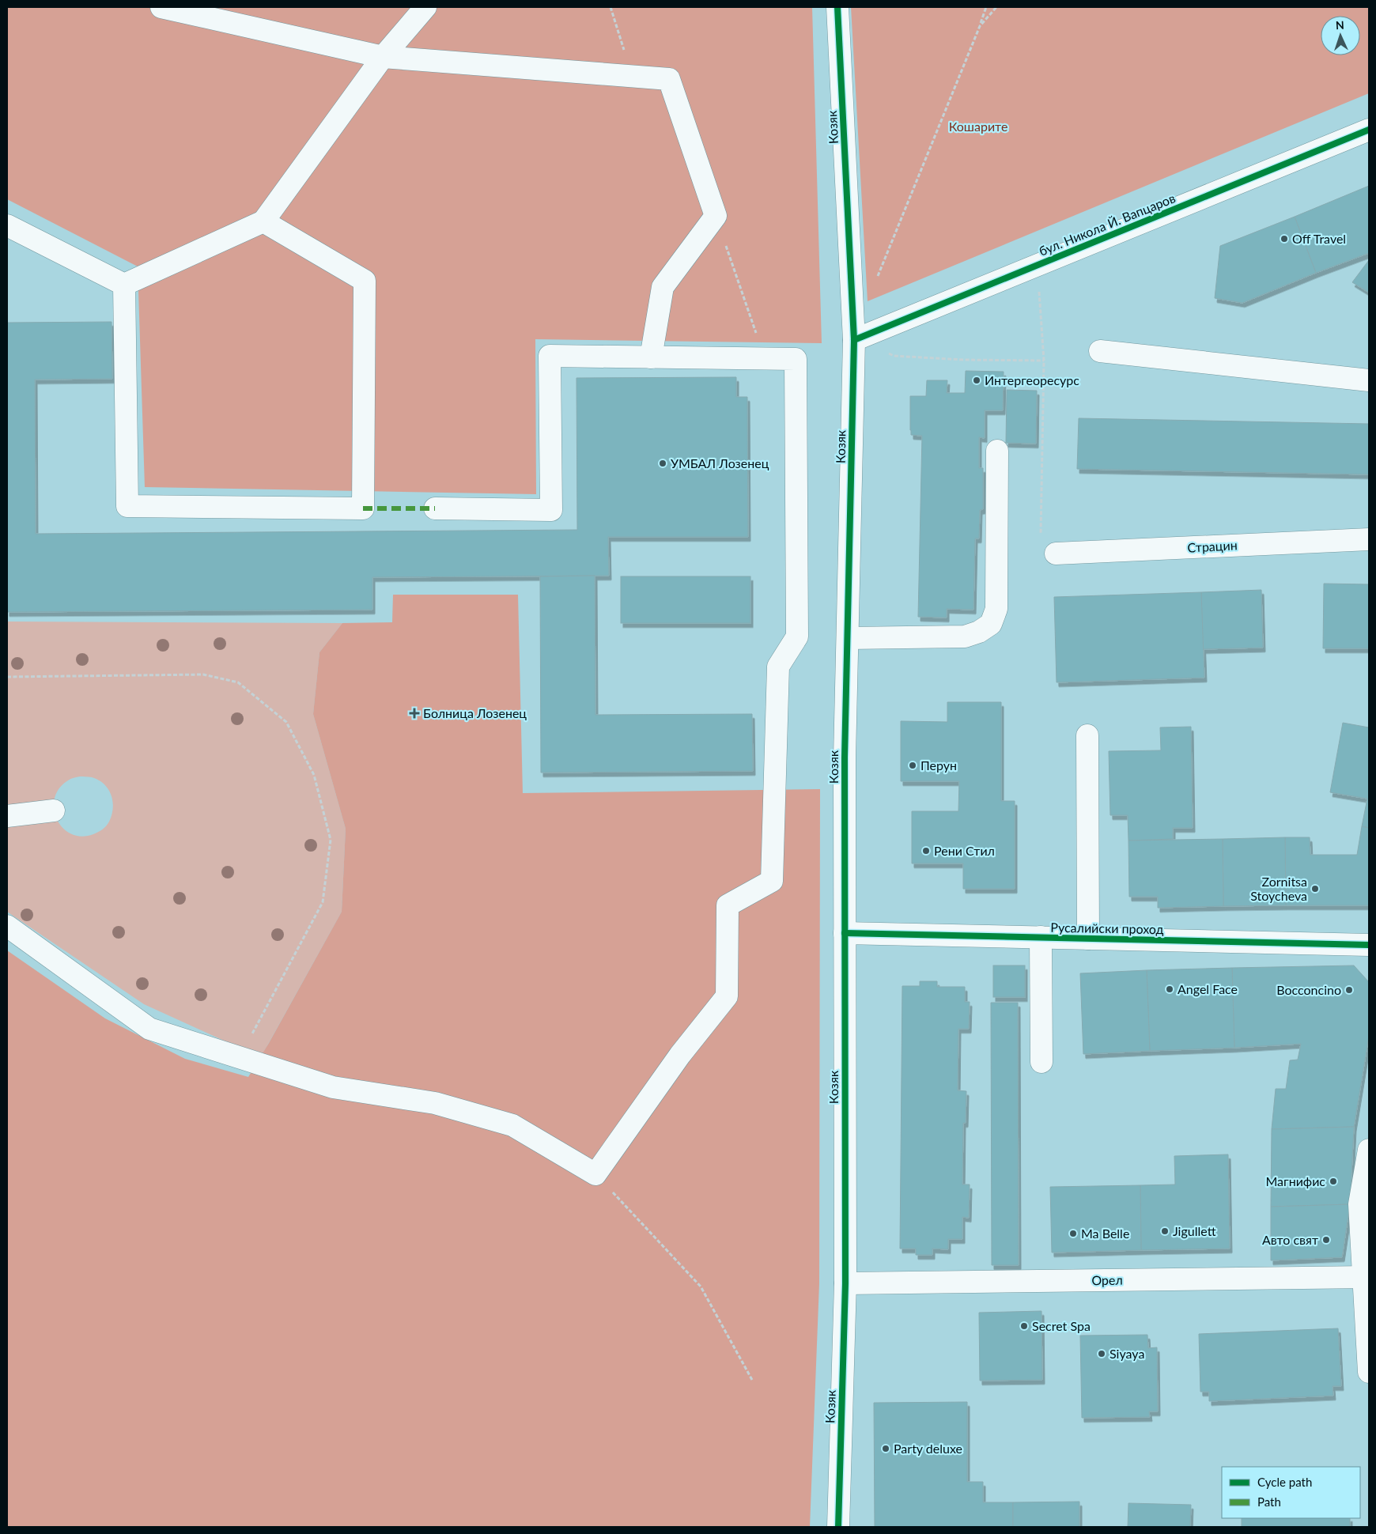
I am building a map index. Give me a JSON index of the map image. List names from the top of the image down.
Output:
{
  "streets": {
    "street": [
      "Козяк",
      "бул. Никола Й. Вапцаров",
      "Страцин",
      "Русалийски проход",
      "Орел"
    ]
  },
  "crossings": [
    ["Козяк", "бул. Никола Й. Вапцаров"],
    ["Козяк", "Русалийски проход"],
    ["Козяк", "Орел"]
  ],
  "parks": ["Кошарите"],
  "places": {
    "other": [
      "Off Travel",
      "Интергеоресурс",
      "УМБАЛ Лозенец",
      "Перун",
      "Рени Стил",
      "Zornitsa Stoycheva",
      "Angel Face",
      "Bocconcino",
      "Магнифис",
      "Jigullett",
      "Ma Belle",
      "Авто свят",
      "Secret Spa",
      "Siyaya",
      "Party deluxe"
    ],
    "health": ["Болница Лозенец"]
  },
  "legend": ["Cycle path", "Path"],
  "north": "top"
}
